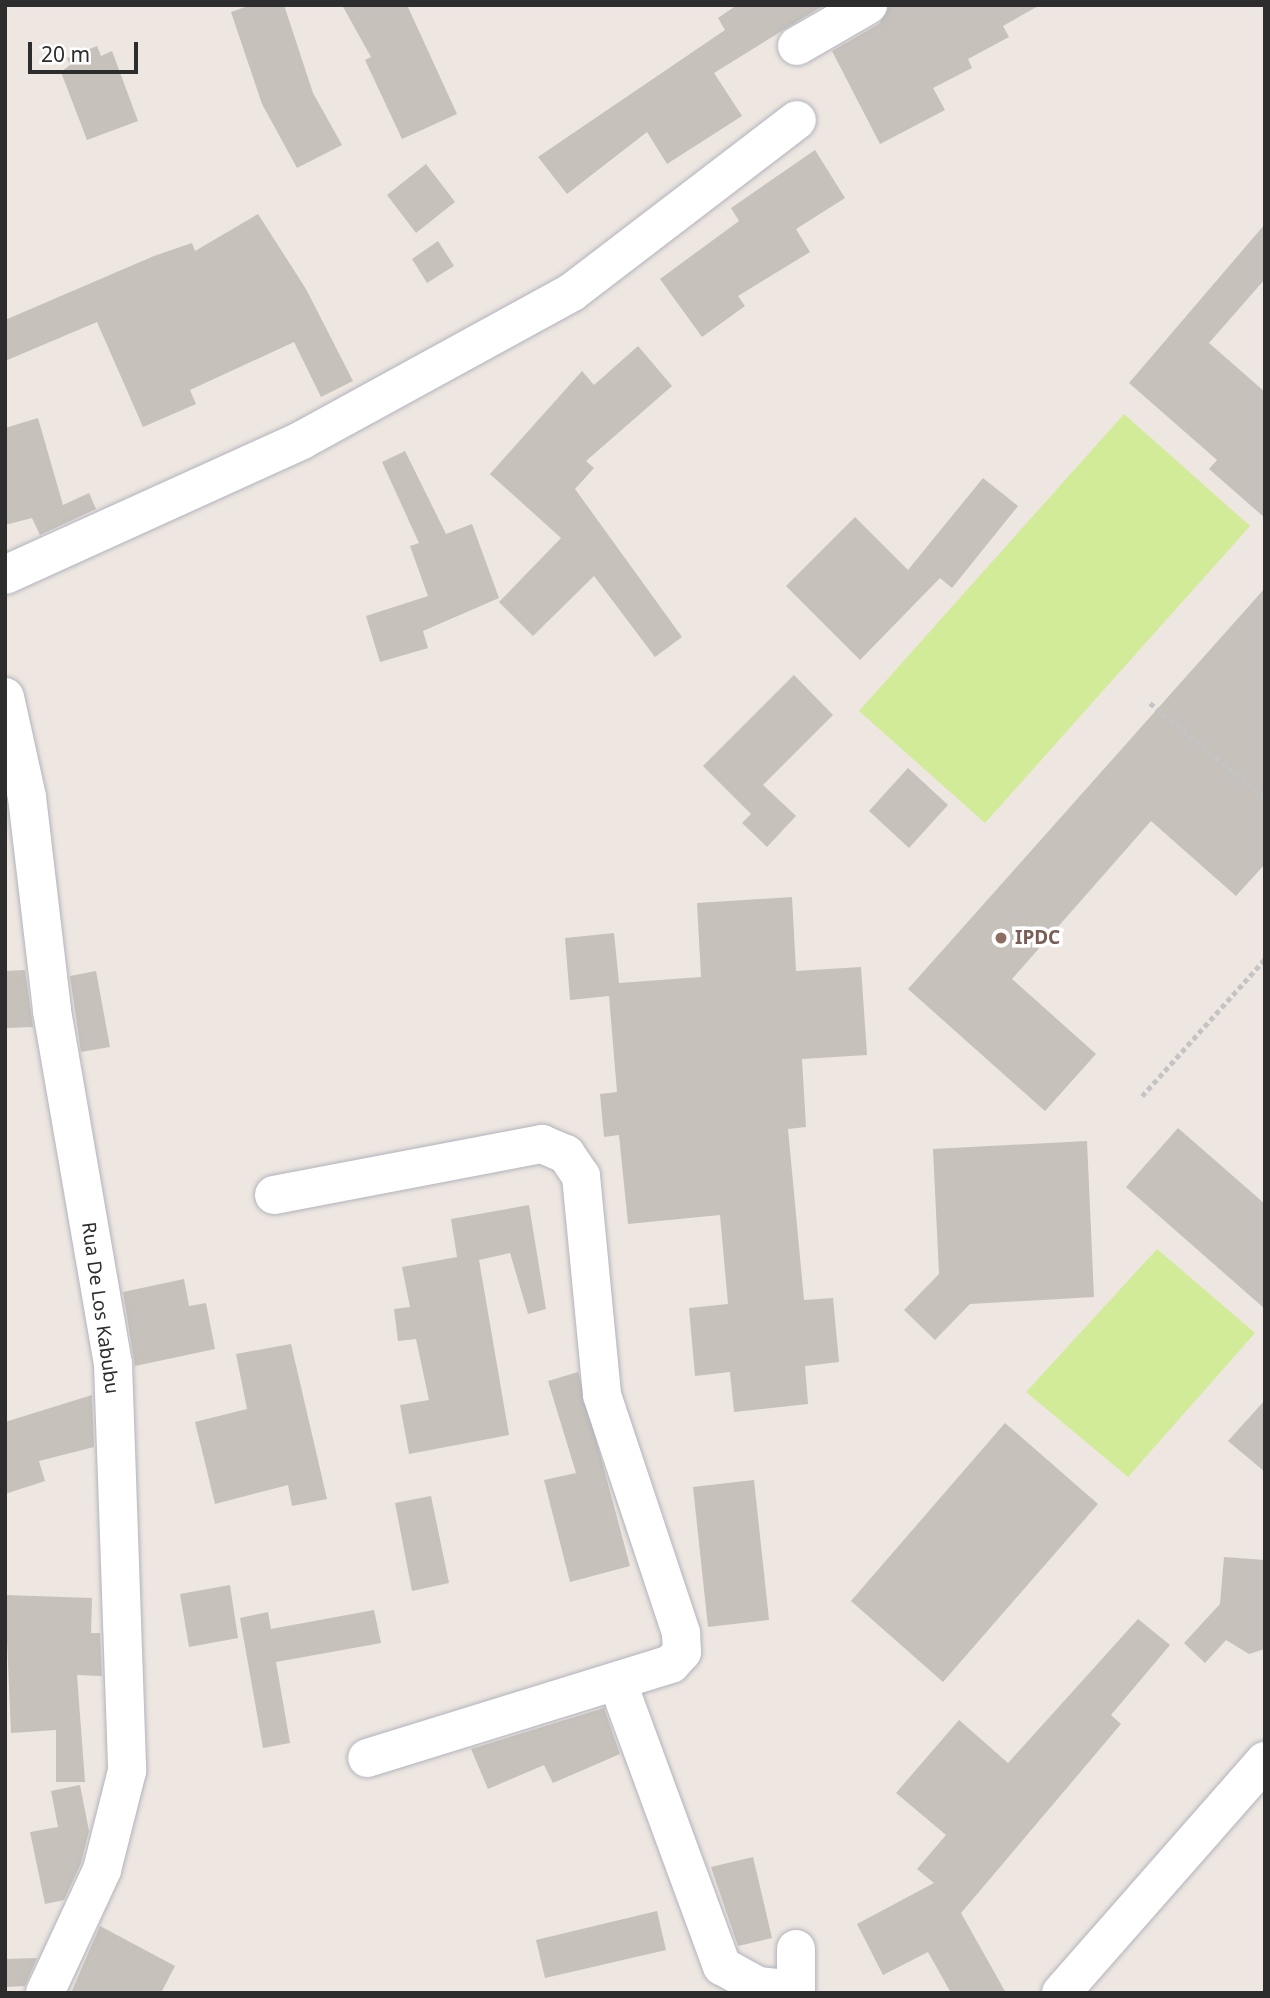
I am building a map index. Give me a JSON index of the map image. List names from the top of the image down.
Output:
{
  "streets": {
    "street": ["Rua De Los Kabubu"]
  },
  "places": ["IPDC"],
  "scale_bar": "20 m"
}
